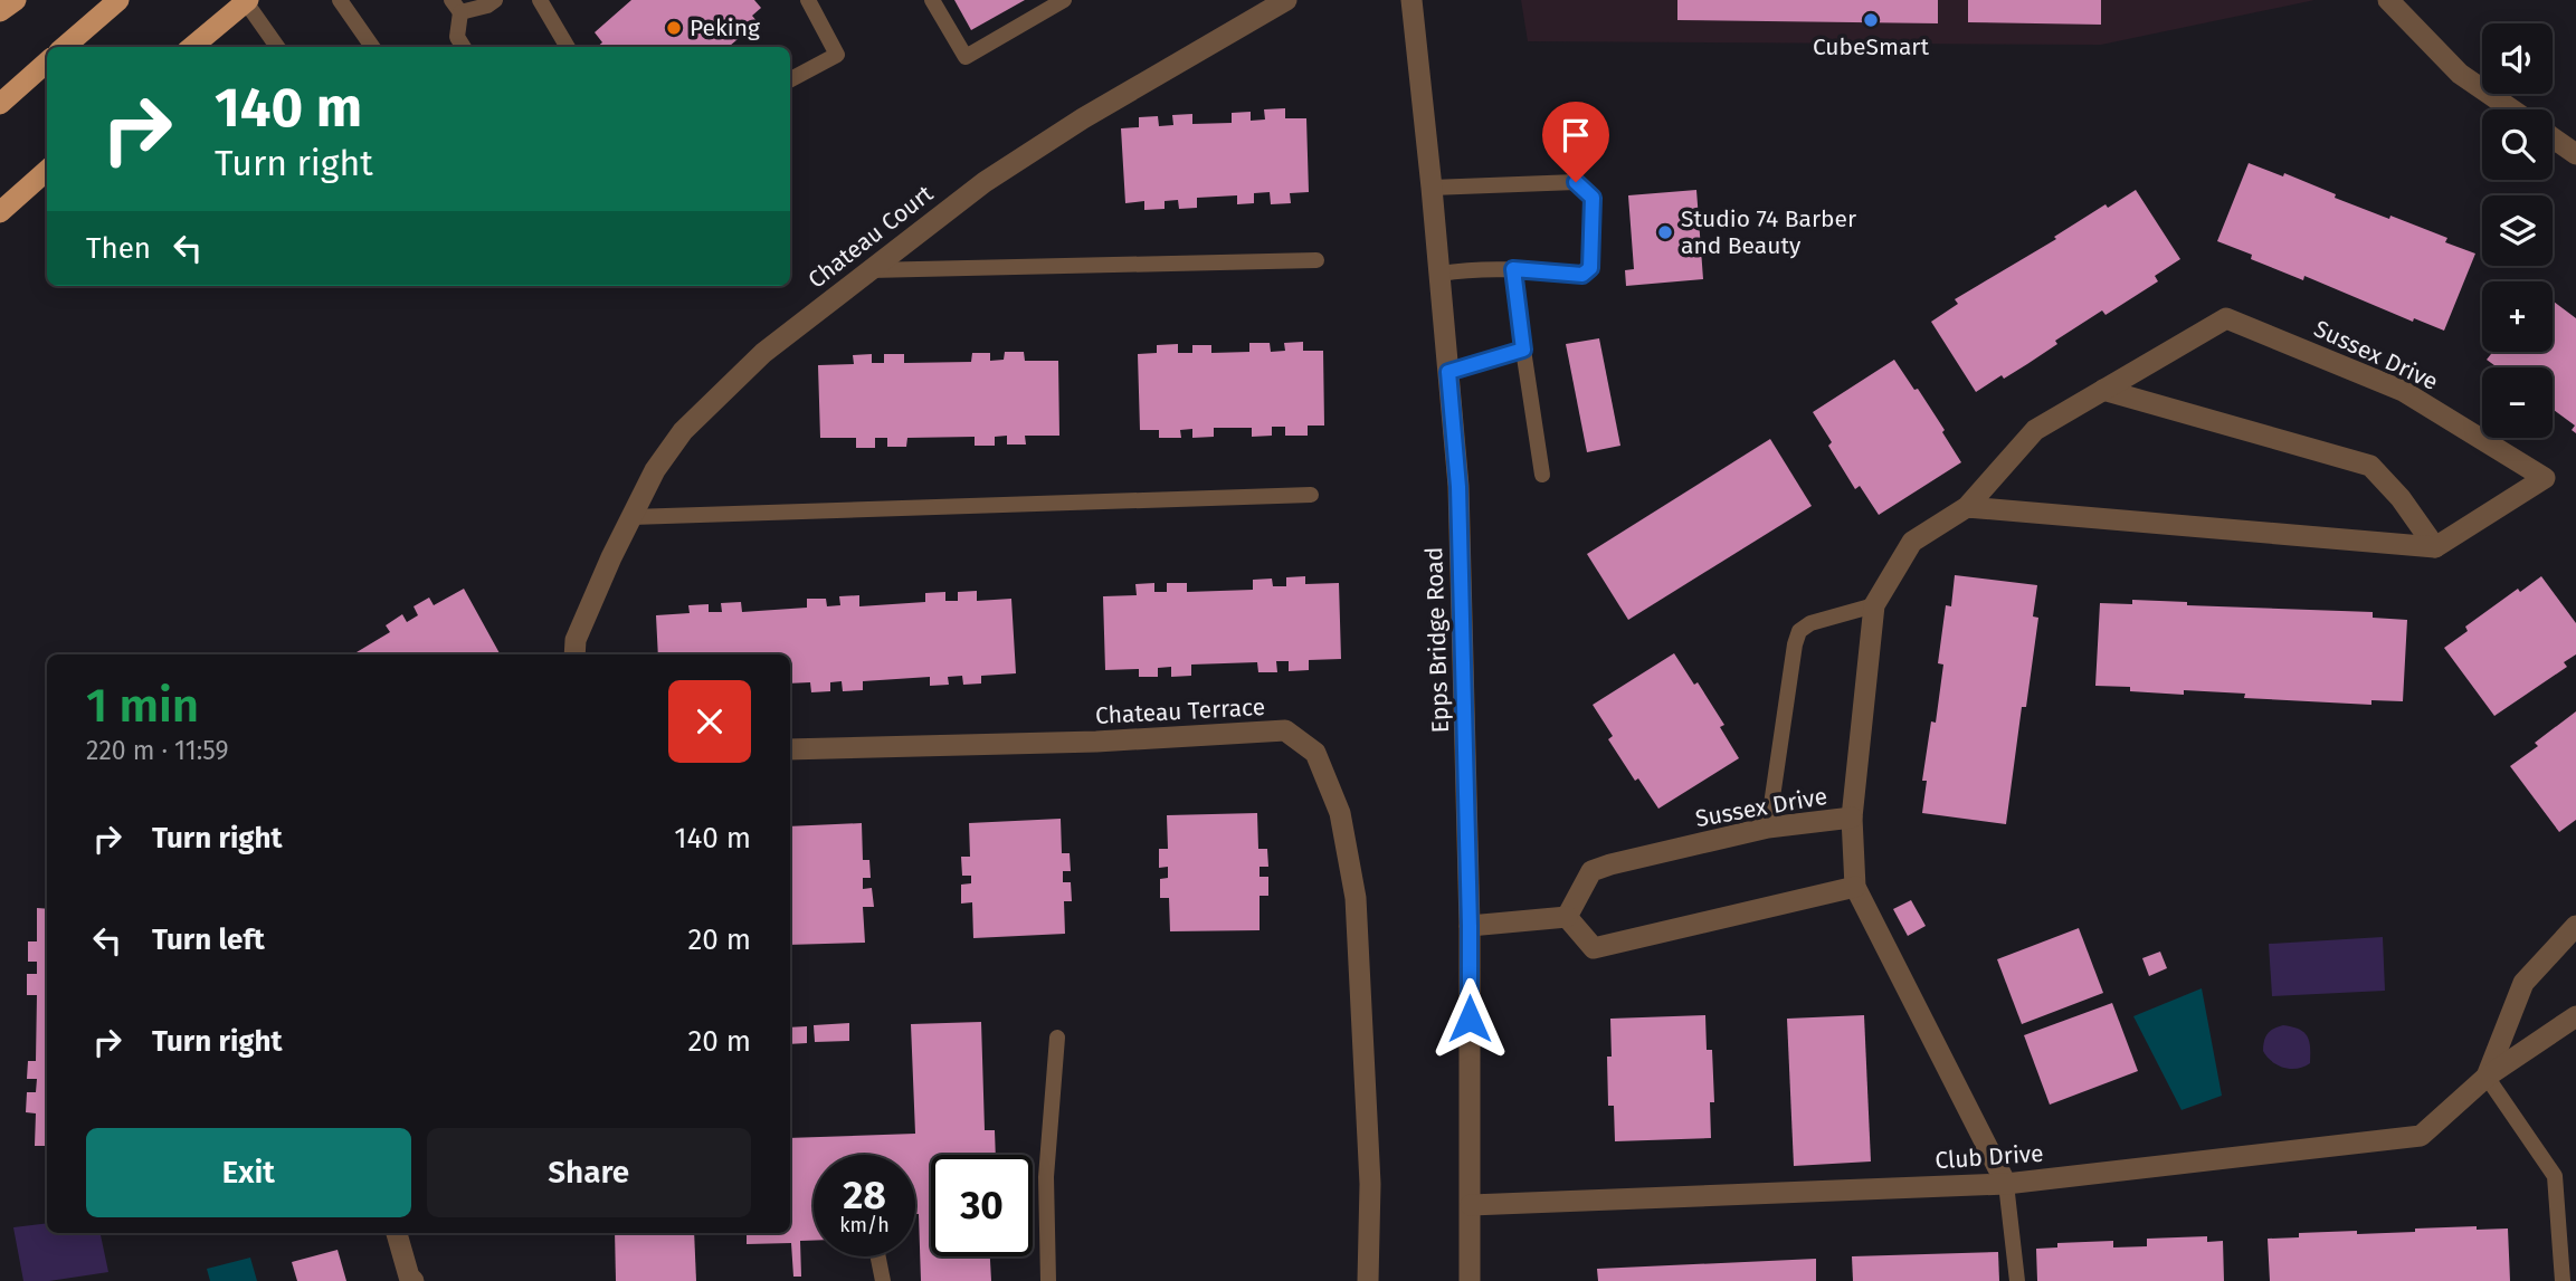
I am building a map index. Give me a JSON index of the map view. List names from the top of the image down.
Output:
{
  "streets": {
    "street": [
      "Chateau Court",
      "Sussex Drive",
      "Epps Bridge Road",
      "Chateau Terrace",
      "Club Drive"
    ]
  },
  "crossings": [
    ["Epps Bridge Road", "Club Drive"]
  ],
  "places": ["CubeSmart", "Peking", "Studio 74 Barber and Beauty"],
  "page": {
    "map_buttons": ["+", "−"],
    "turn": ["140 m", "Turn right"],
    "then": "Then",
    "heading": ["1 min", "220 m · 11:59"],
    "list": [
      {
        "name": "Turn right",
        "value": "140 m"
      },
      {
        "name": "Turn left",
        "value": "20 m"
      },
      {
        "name": "Turn right",
        "value": "20 m"
      }
    ],
    "buttons": ["Exit", "Share"],
    "speed": "28 km/h",
    "limit": "30"
  }
}
